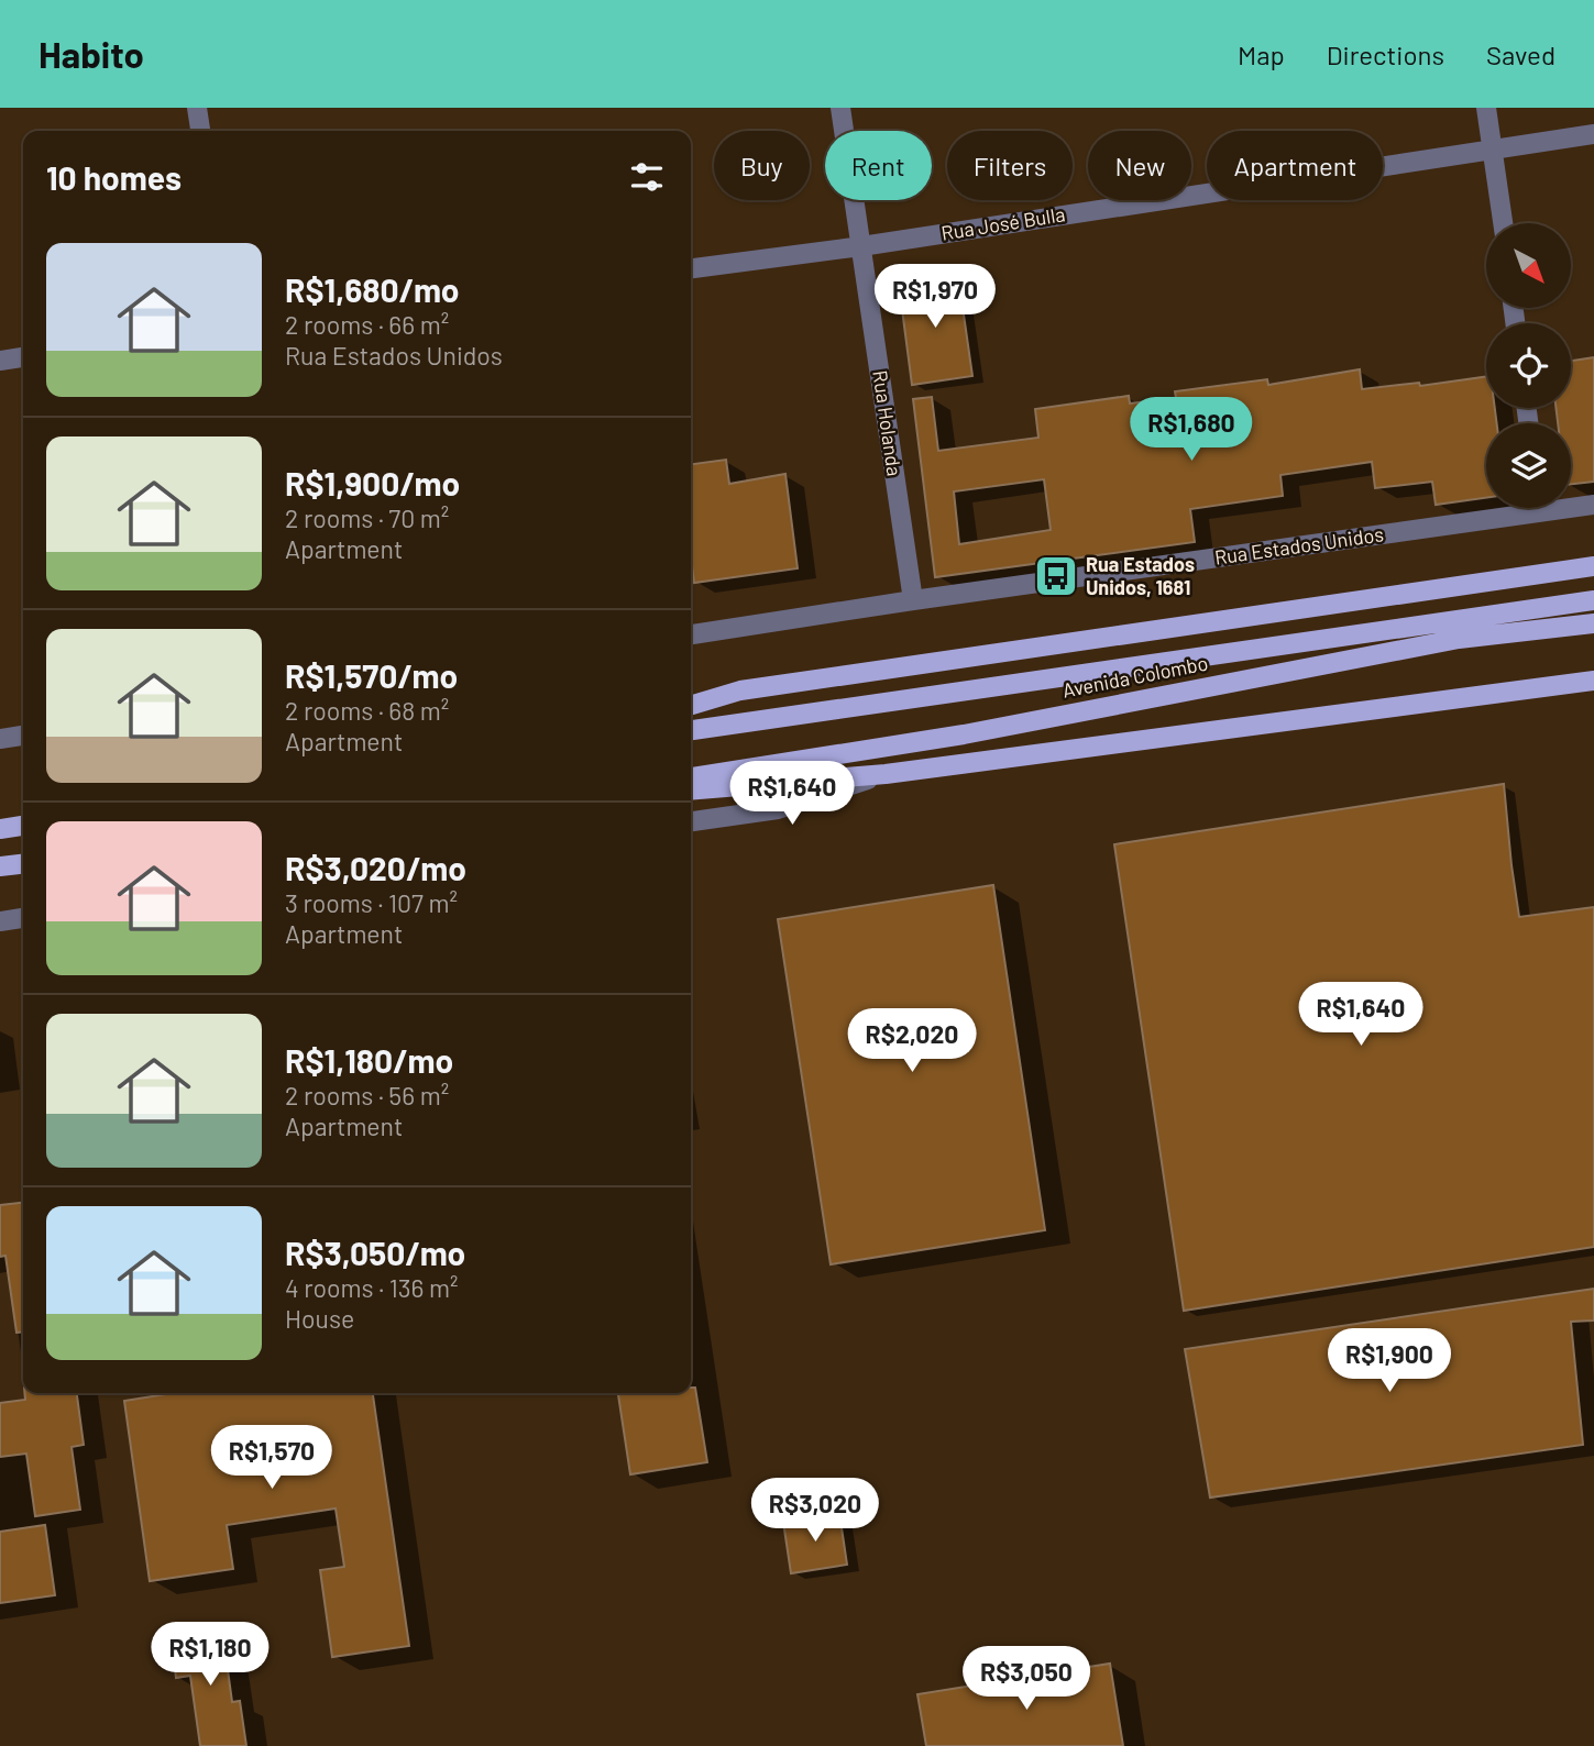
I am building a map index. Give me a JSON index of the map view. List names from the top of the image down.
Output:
{
  "streets": {
    "main road": ["Avenida Colombo"],
    "street": ["Rua José Bulla", "Rua Holanda", "Rua Estados Unidos"]
  },
  "crossings": [
    ["Rua José Bulla", "Rua Holanda"],
    ["Rua Holanda", "Rua Estados Unidos"]
  ],
  "places": {
    "bus stop": ["Rua Estados Unidos, 1681"]
  },
  "north": "bottom right",
  "page": {
    "header": "Habito",
    "nav": ["Map", "Directions", "Saved"],
    "chip": [
      "Buy",
      "Rent",
      "Filters",
      "New",
      "Apartment"
    ],
    "heading": "10 homes",
    "list": [
      {
        "name": "R$1,680/mo",
        "note": "2 rooms · 66 m² · Rua Estados Unidos"
      },
      {
        "name": "R$1,900/mo",
        "note": "2 rooms · 70 m² · Apartment"
      },
      {
        "name": "R$1,570/mo",
        "note": "2 rooms · 68 m² · Apartment"
      },
      {
        "name": "R$3,020/mo",
        "note": "3 rooms · 107 m² · Apartment"
      },
      {
        "name": "R$1,180/mo",
        "note": "2 rooms · 56 m² · Apartment"
      },
      {
        "name": "R$3,050/mo",
        "note": "4 rooms · 136 m² · House"
      }
    ],
    "price": [
      "R$1,970",
      "R$1,680",
      "R$1,640",
      "R$1,640",
      "R$2,020",
      "R$1,900",
      "R$1,570",
      "R$3,020",
      "R$1,180",
      "R$3,050"
    ]
  }
}
